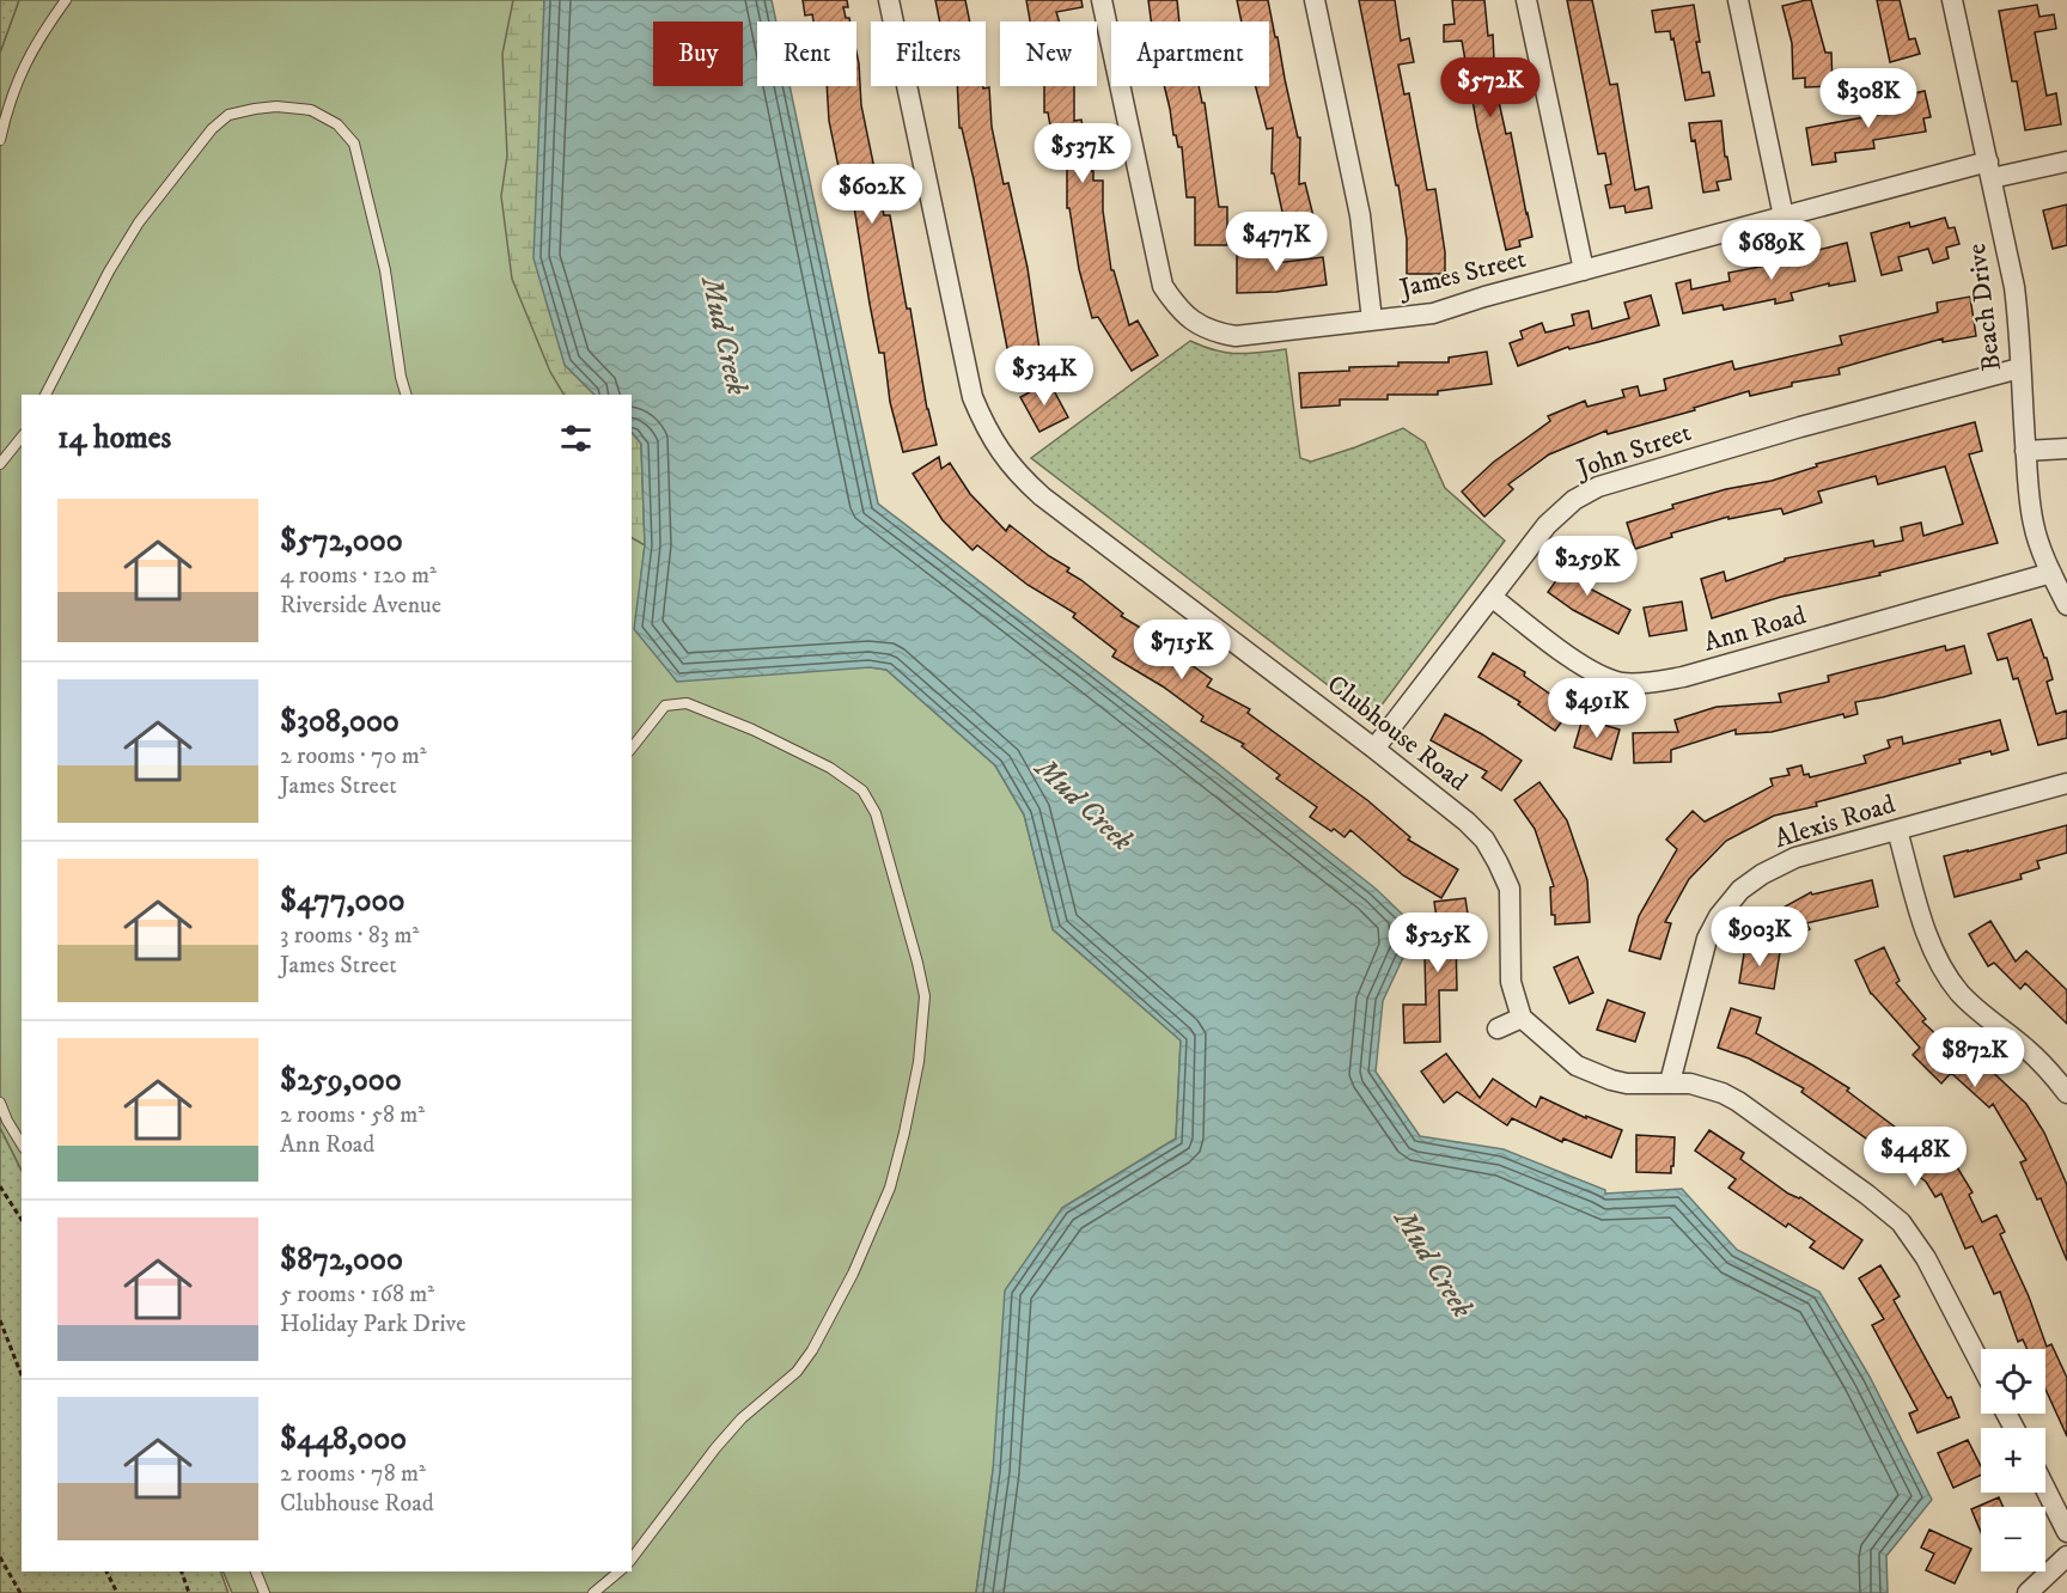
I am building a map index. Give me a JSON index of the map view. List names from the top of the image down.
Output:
{
  "streets": {
    "street": [
      "James Street",
      "Beach Drive",
      "John Street",
      "Ann Road",
      "Clubhouse Road",
      "Alexis Road"
    ]
  },
  "crossings": [
    ["James Street", "Beach Drive"],
    ["Beach Drive", "John Street"],
    ["Beach Drive", "Ann Road"],
    ["John Street", "Ann Road"],
    ["John Street", "Clubhouse Road"]
  ],
  "water": ["Mud Creek"],
  "page": {
    "chip": [
      "Buy",
      "Rent",
      "Filters",
      "New",
      "Apartment"
    ],
    "price": [
      "$572K",
      "$308K",
      "$537K",
      "$602K",
      "$477K",
      "$689K",
      "$534K",
      "$259K",
      "$715K",
      "$491K",
      "$903K",
      "$525K",
      "$872K",
      "$448K"
    ],
    "heading": "14 homes",
    "list": [
      {
        "name": "$572,000",
        "note": "4 rooms · 120 m² · Riverside Avenue"
      },
      {
        "name": "$308,000",
        "note": "2 rooms · 70 m² · James Street"
      },
      {
        "name": "$477,000",
        "note": "3 rooms · 83 m² · James Street"
      },
      {
        "name": "$259,000",
        "note": "2 rooms · 58 m² · Ann Road"
      },
      {
        "name": "$872,000",
        "note": "5 rooms · 168 m² · Holiday Park Drive"
      },
      {
        "name": "$448,000",
        "note": "2 rooms · 78 m² · Clubhouse Road"
      }
    ],
    "map_buttons": ["+", "−"]
  }
}
